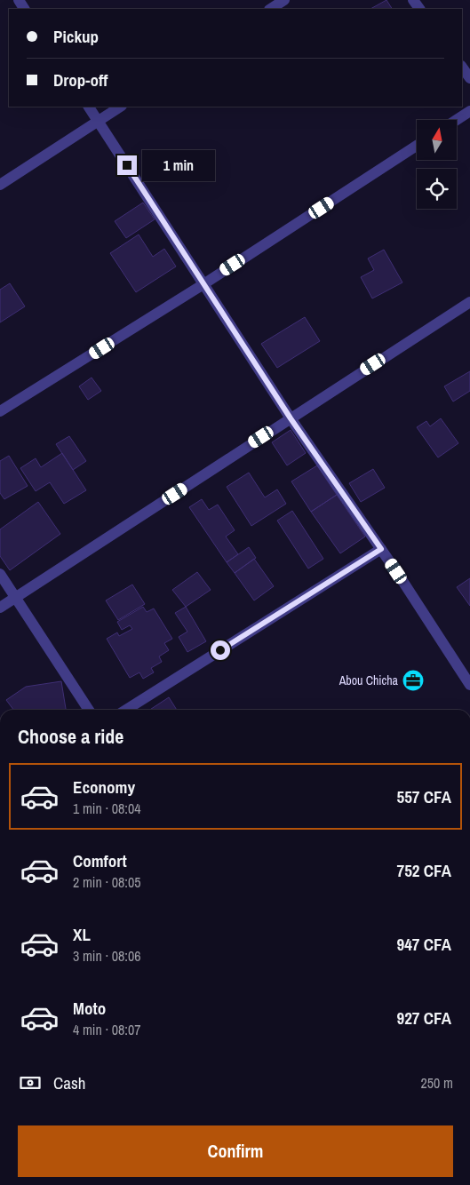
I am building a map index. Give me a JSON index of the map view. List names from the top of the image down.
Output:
{
  "places": {
    "office": ["Abou Chicha"]
  },
  "north": "top",
  "page": {
    "banner": ["Pickup", "Drop-off"],
    "bubble": "1 min",
    "heading": "Choose a ride",
    "list": [
      {
        "name": "Economy",
        "note": "1 min · 08:04",
        "value": "557 CFA"
      },
      {
        "name": "Comfort",
        "note": "2 min · 08:05",
        "value": "752 CFA"
      },
      {
        "name": "XL",
        "note": "3 min · 08:06",
        "value": "947 CFA"
      },
      {
        "name": "Moto",
        "note": "4 min · 08:07",
        "value": "927 CFA"
      }
    ],
    "pay": ["Cash", "250 m"],
    "buttons": "Confirm"
  }
}
